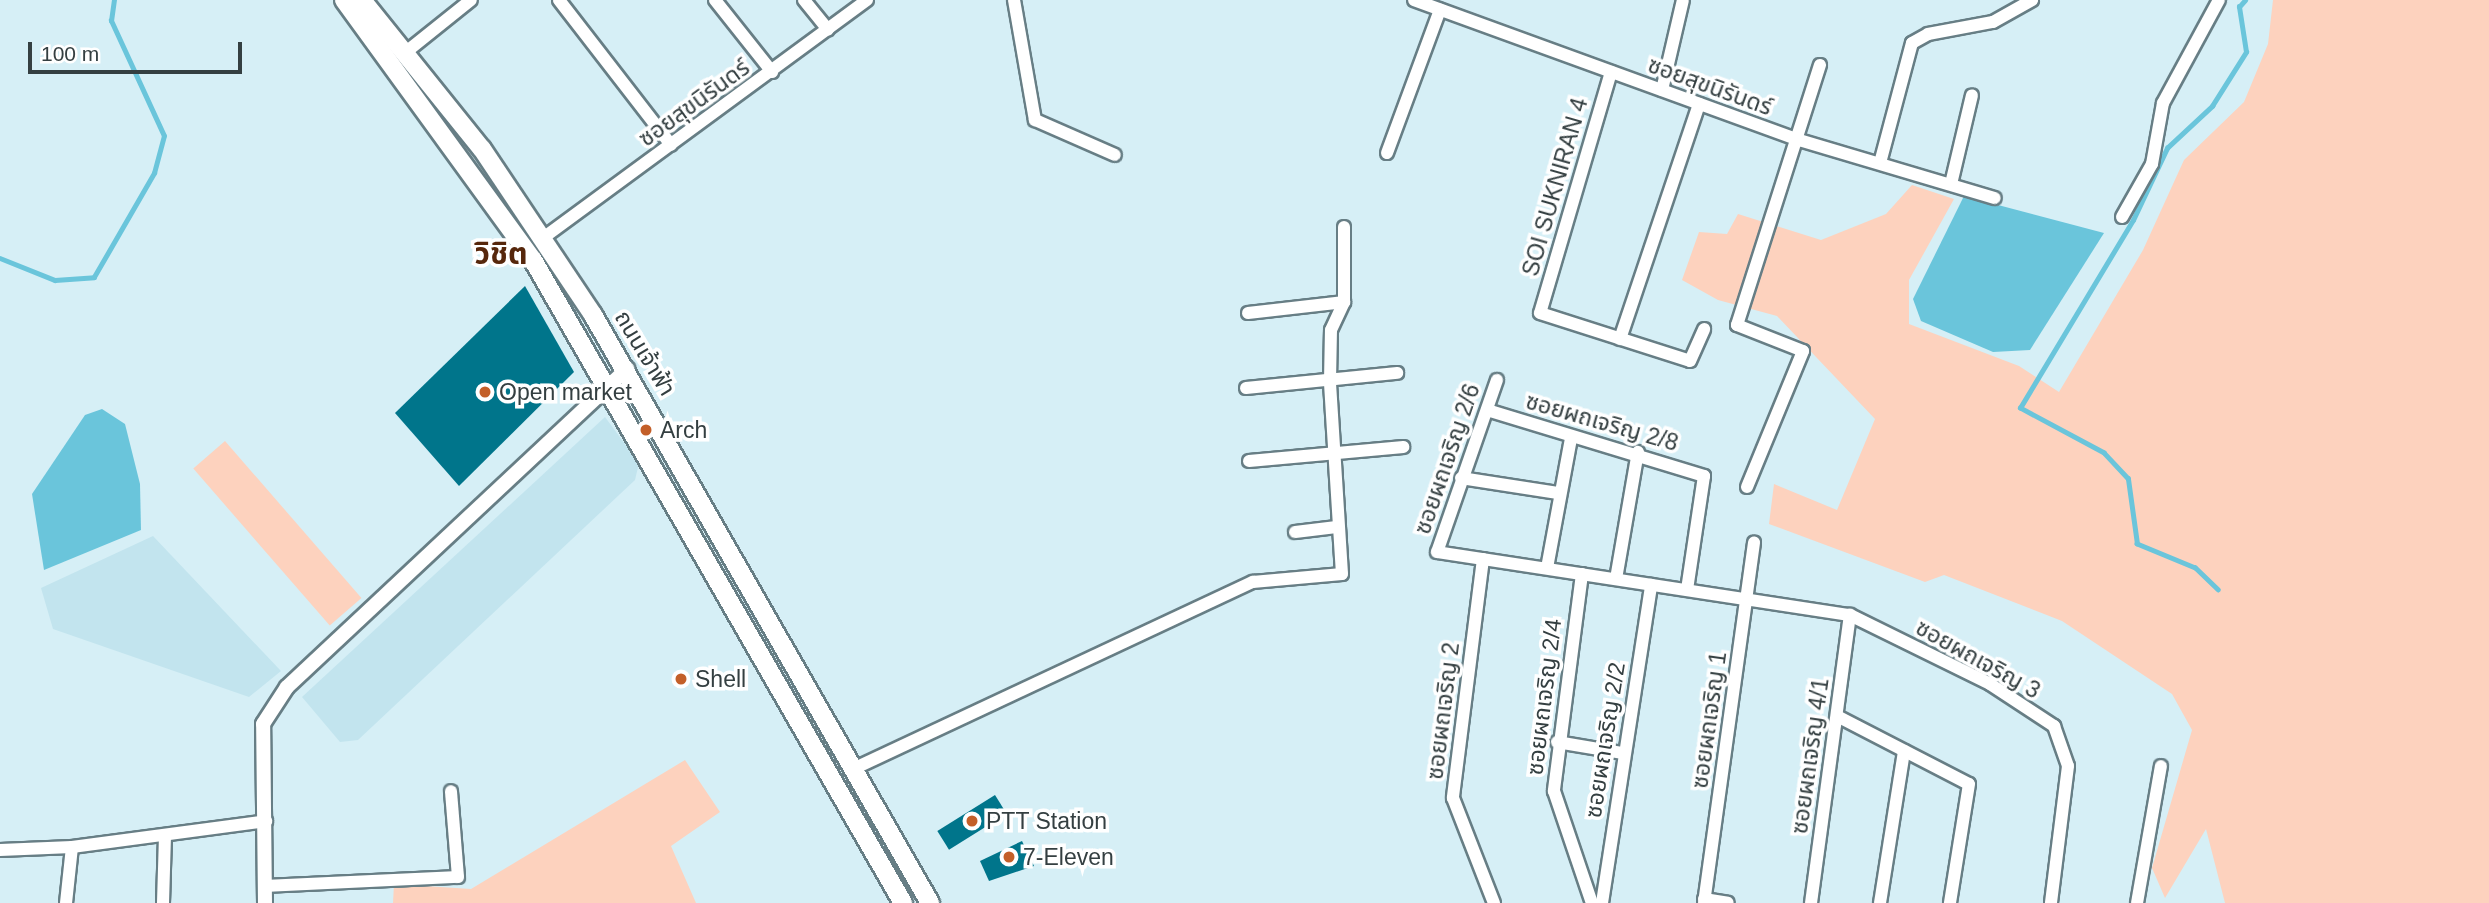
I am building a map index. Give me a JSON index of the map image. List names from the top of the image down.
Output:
{
  "streets": {
    "main road": ["ถนนเจ้าฟ้า"],
    "street": [
      "ซอยสุขนิรันดร์",
      "SOI SUKNIRAN 4",
      "ซอยผถเจริญ 2/8",
      "ซอยผถเจริญ 2/6",
      "ซอยผถเจริญ 3",
      "ซอยผถเจริญ 2/4",
      "ซอยผถเจริญ 2",
      "ซอยผถเจริญ 1",
      "ซอยผถเจริญ 2/2",
      "ซอยผถเจริญ 4/1"
    ]
  },
  "crossings": [
    ["ซอยสุขนิรันดร์", "SOI SUKNIRAN 4"],
    ["ซอยสุขนิรันดร์", "ถนนเจ้าฟ้า"],
    ["ซอยผถเจริญ 2/8", "ซอยผถเจริญ 2/6"],
    ["ซอยผถเจริญ 2/6", "ซอยผถเจริญ 2"],
    ["ซอยผถเจริญ 3", "ซอยผถเจริญ 1"],
    ["ซอยผถเจริญ 3", "ซอยผถเจริญ 4/1"]
  ],
  "districts": ["วิชิต"],
  "places": [
    "Open market",
    "Arch",
    "Shell",
    "PTT Station",
    "7-Eleven"
  ],
  "scale_bar": "100 m"
}
